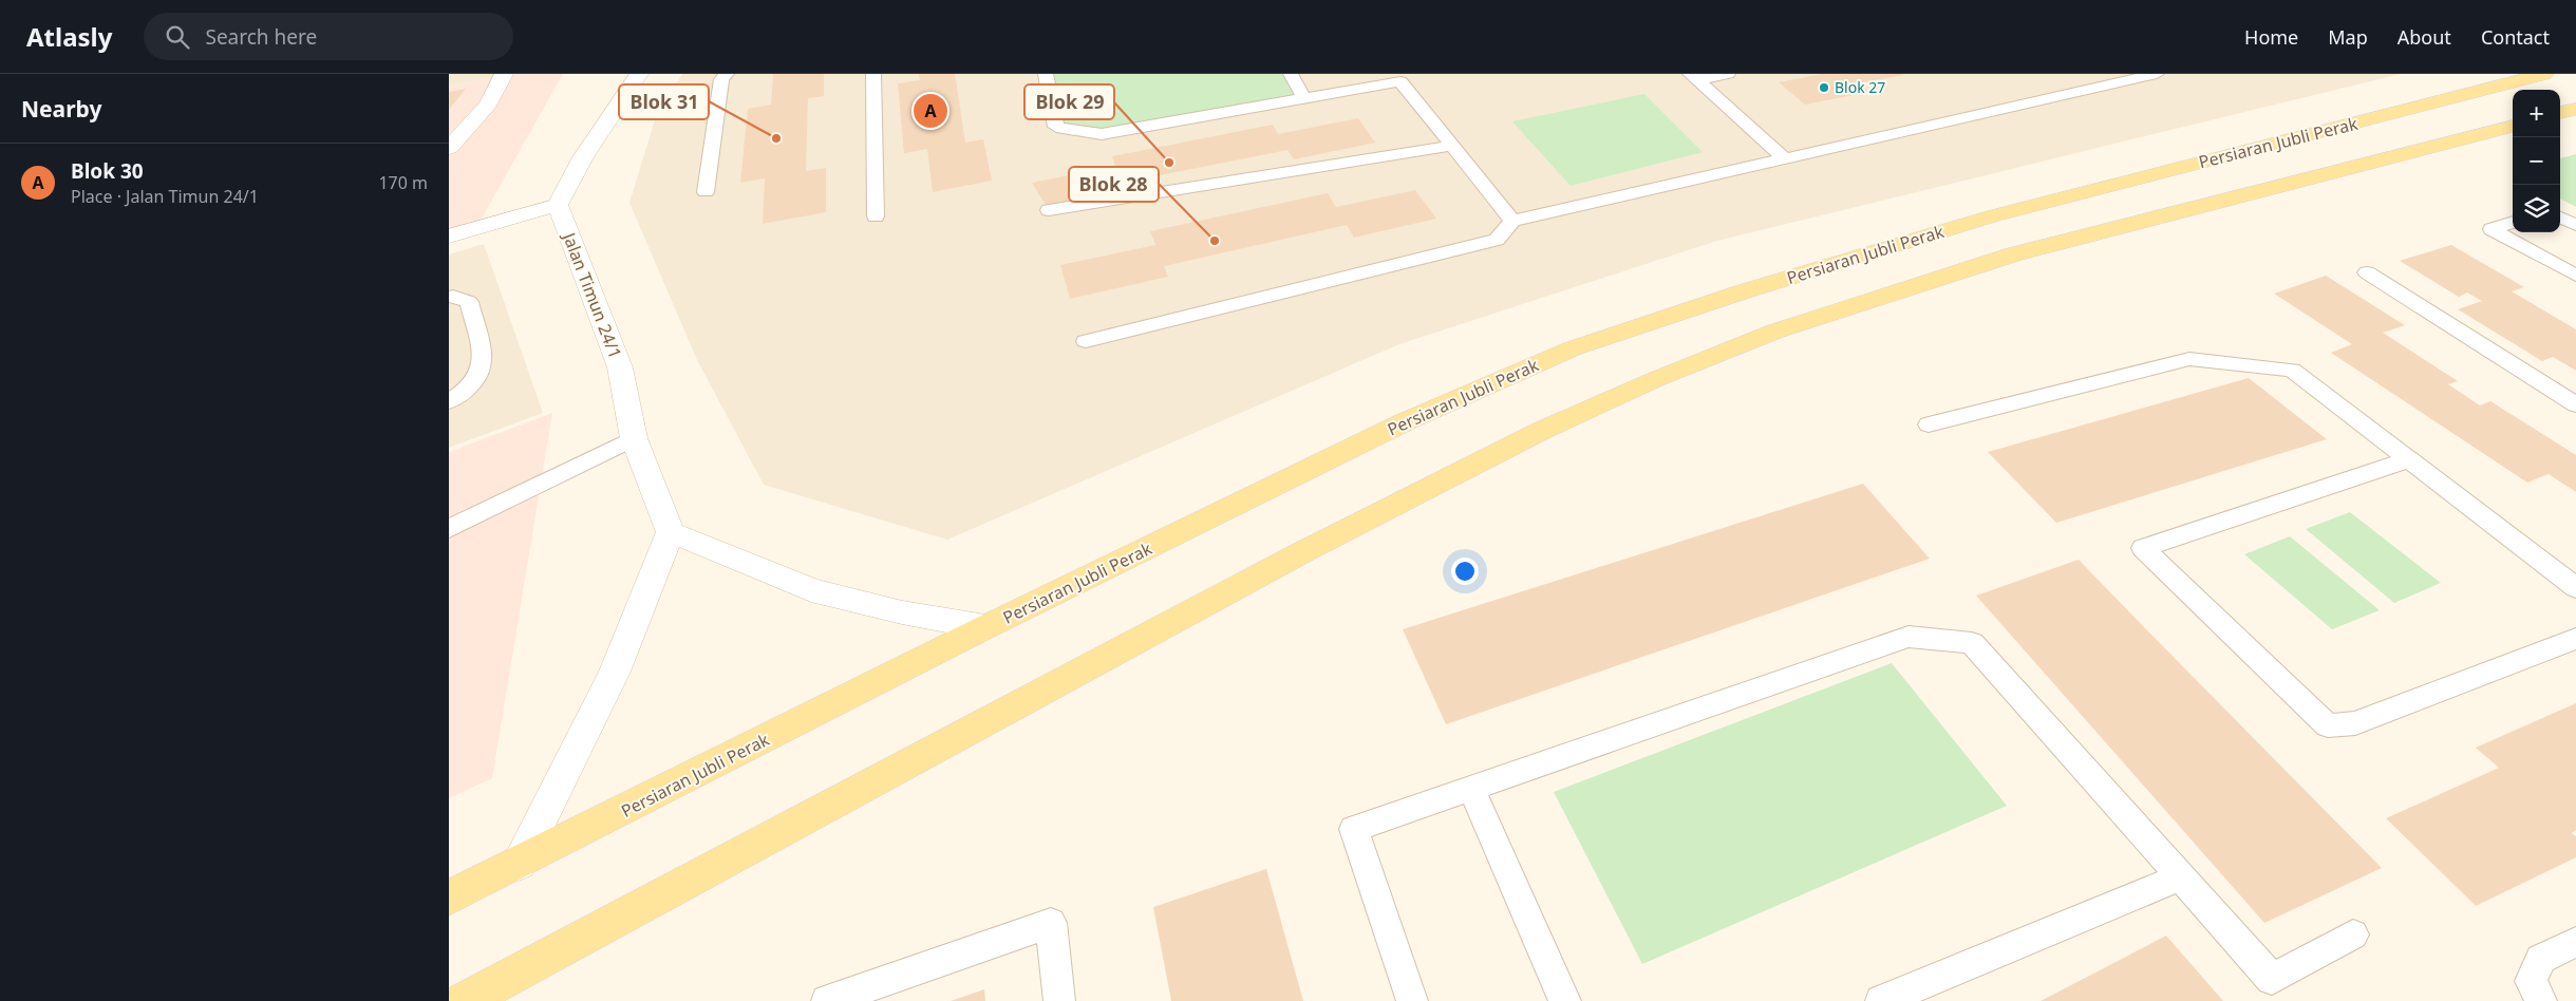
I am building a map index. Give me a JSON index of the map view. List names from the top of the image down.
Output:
{
  "streets": {
    "main road": ["Persiaran Jubli Perak"],
    "street": ["Jalan Timun 24/1"]
  },
  "places": [
    "Blok 27",
    "Blok 31",
    "Blok 29",
    "Blok 28"
  ],
  "page": {
    "header": "Atlasly",
    "search": "Search here",
    "nav": [
      "Home",
      "Map",
      "About",
      "Contact"
    ],
    "heading": "Nearby",
    "map_buttons": ["+", "−"],
    "pins": "A",
    "list": [
      {
        "mark": "A",
        "name": "Blok 30",
        "note": "Place · Jalan Timun 24/1",
        "value": "170 m"
      }
    ]
  }
}
